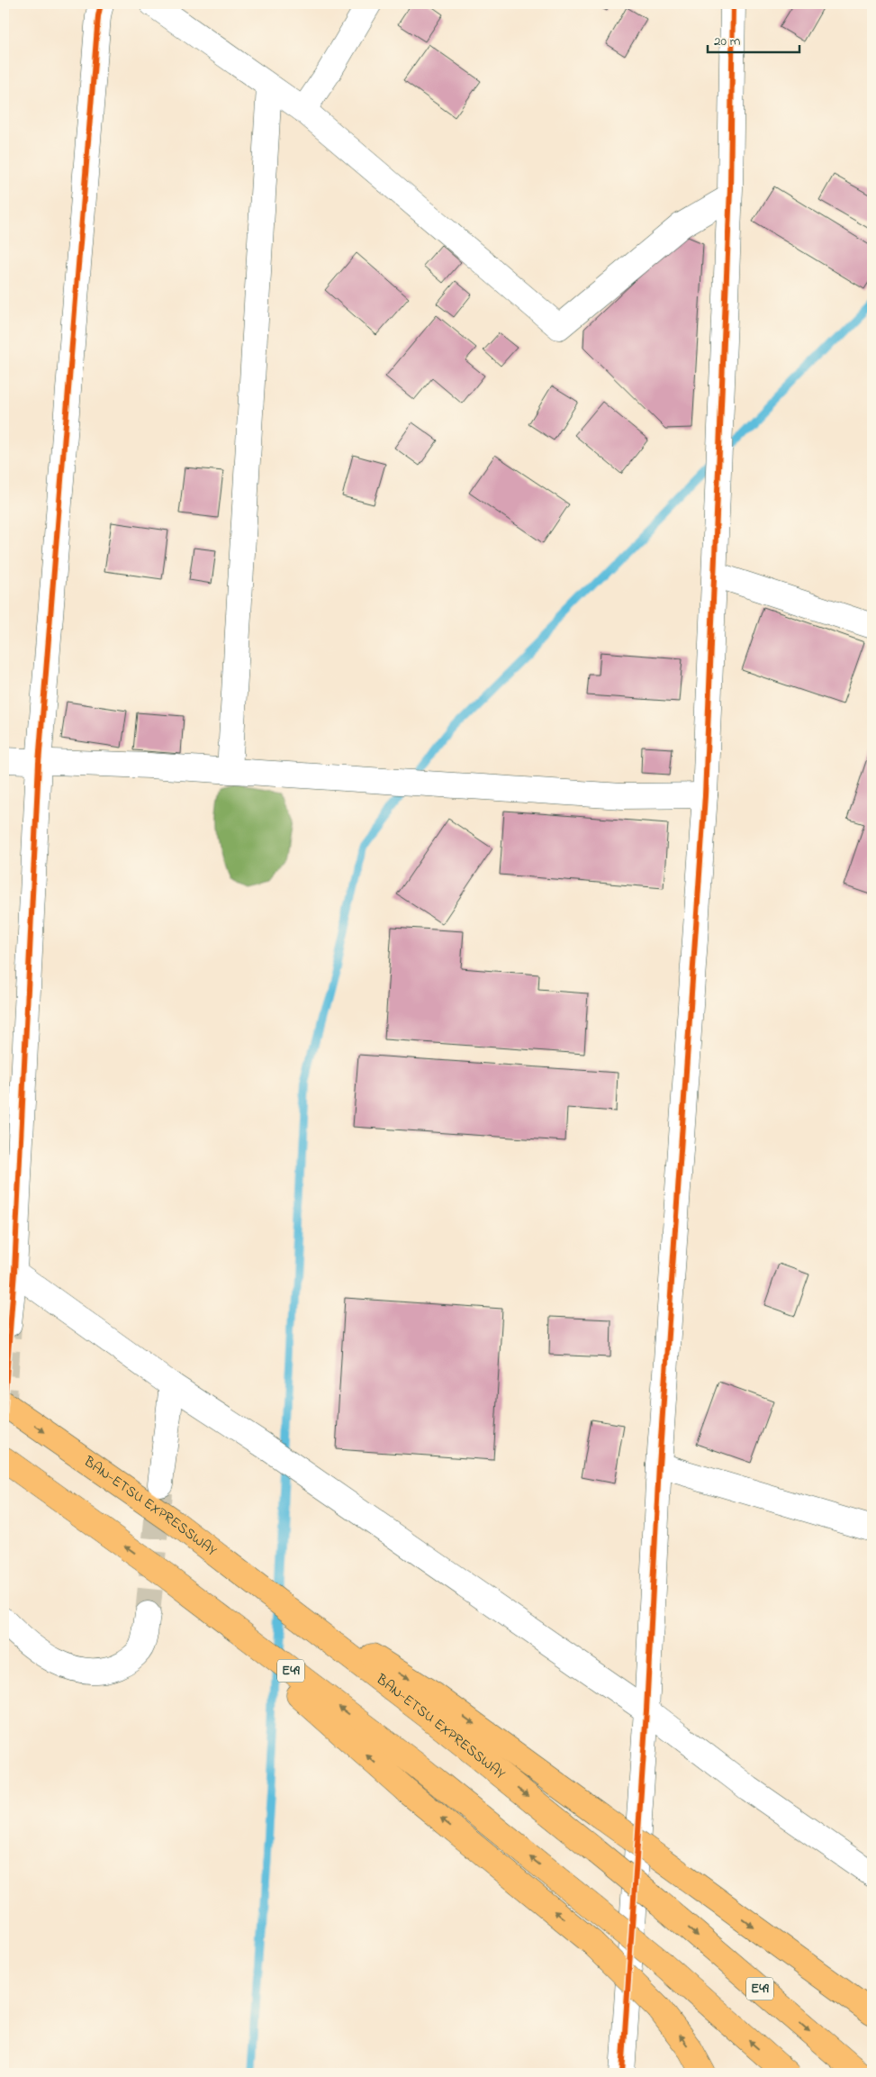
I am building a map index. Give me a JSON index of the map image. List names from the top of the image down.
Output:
{
  "streets": {
    "highway": ["BAN-ETSU EXPRESSWAY", "E49"]
  },
  "scale_bar": "20 m"
}
